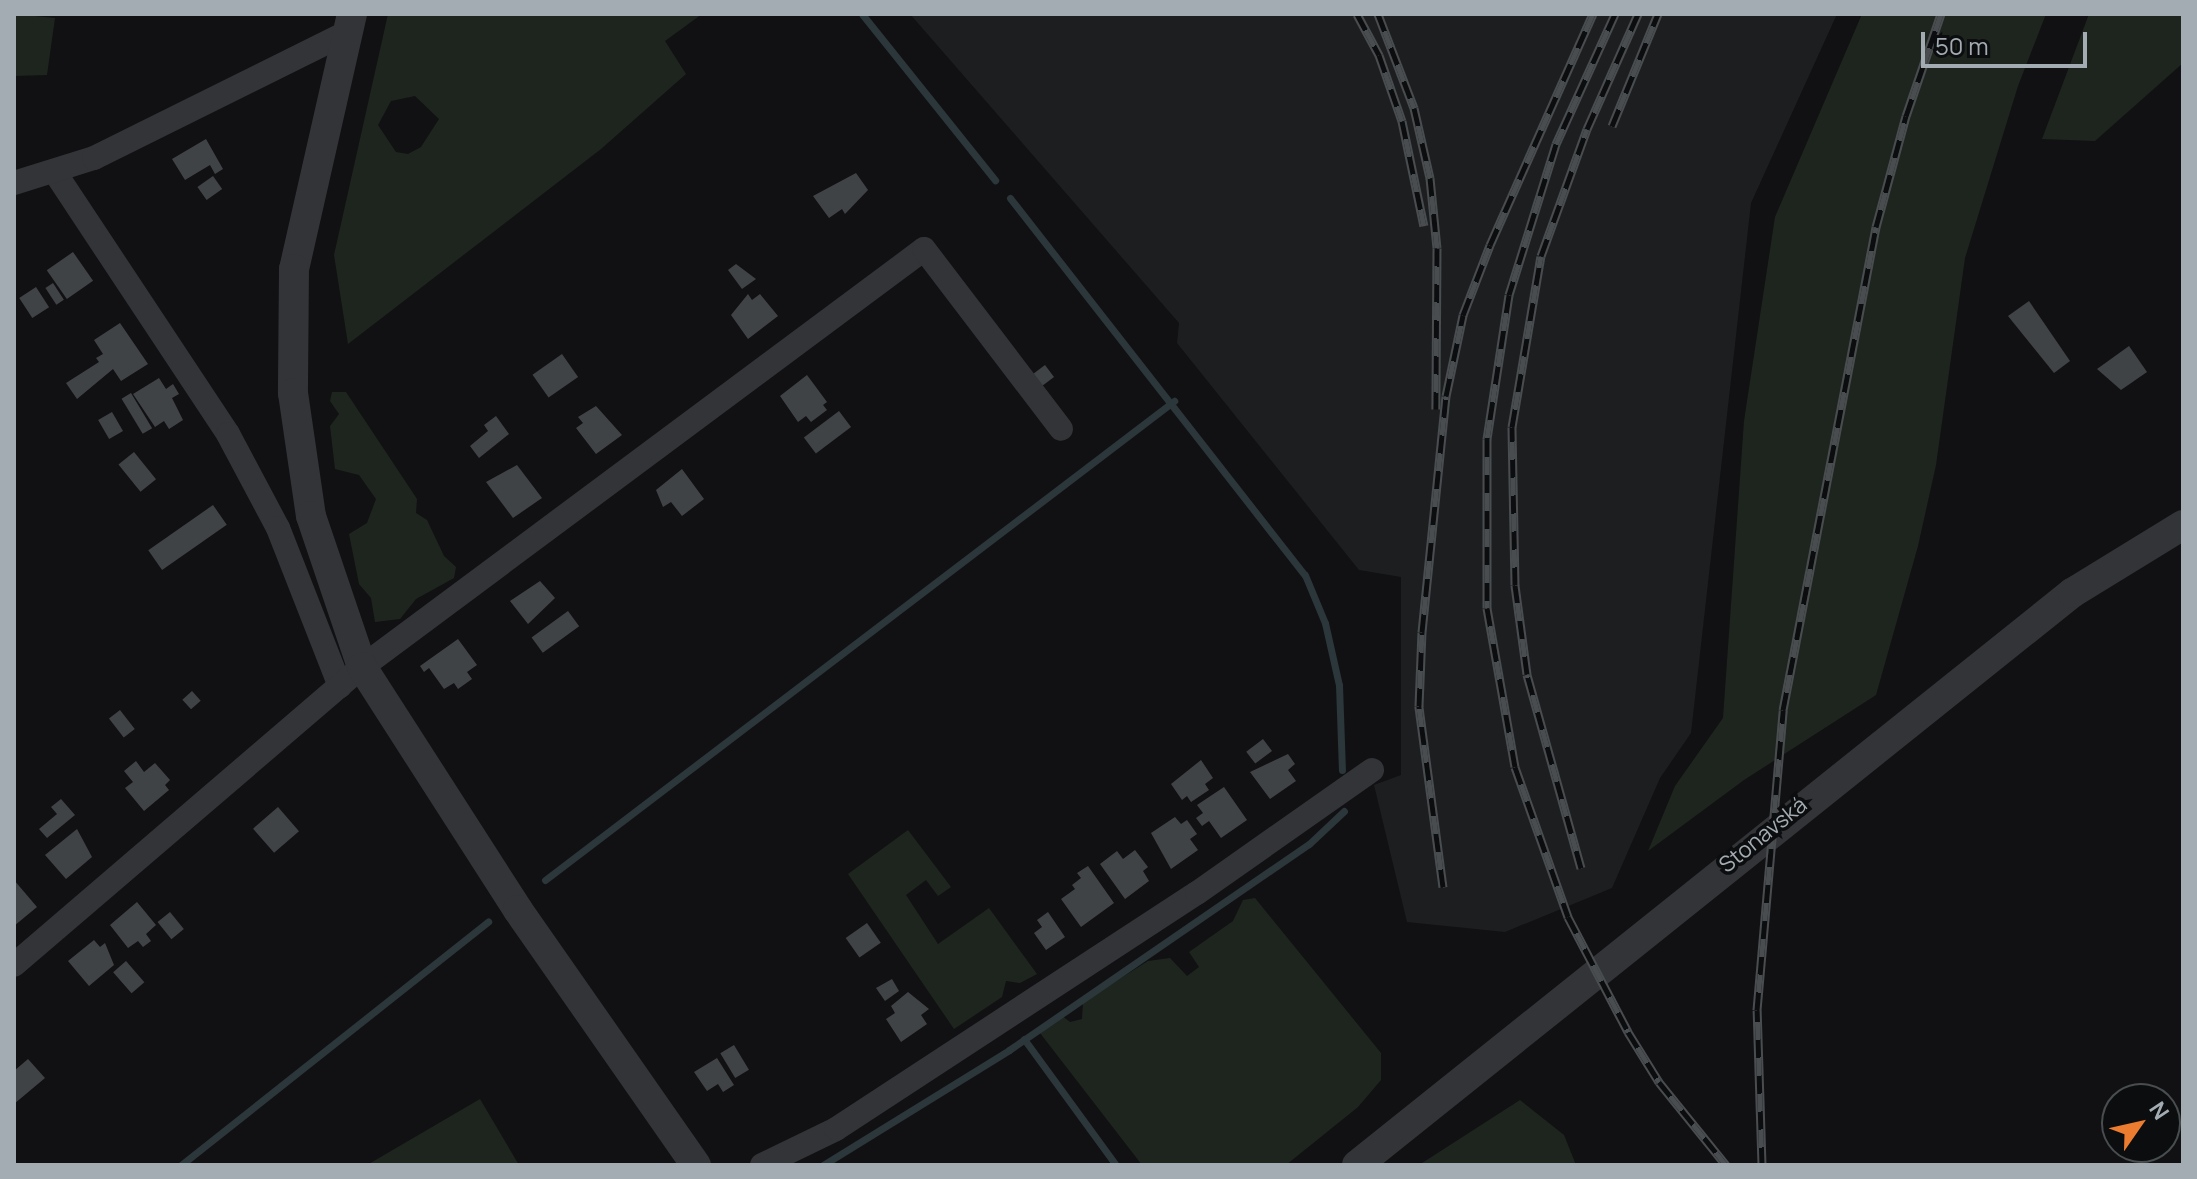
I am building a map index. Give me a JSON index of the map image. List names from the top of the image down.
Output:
{
  "streets": {
    "street": ["Stonavská"]
  },
  "scale_bar": "50 m",
  "north": "top right"
}
